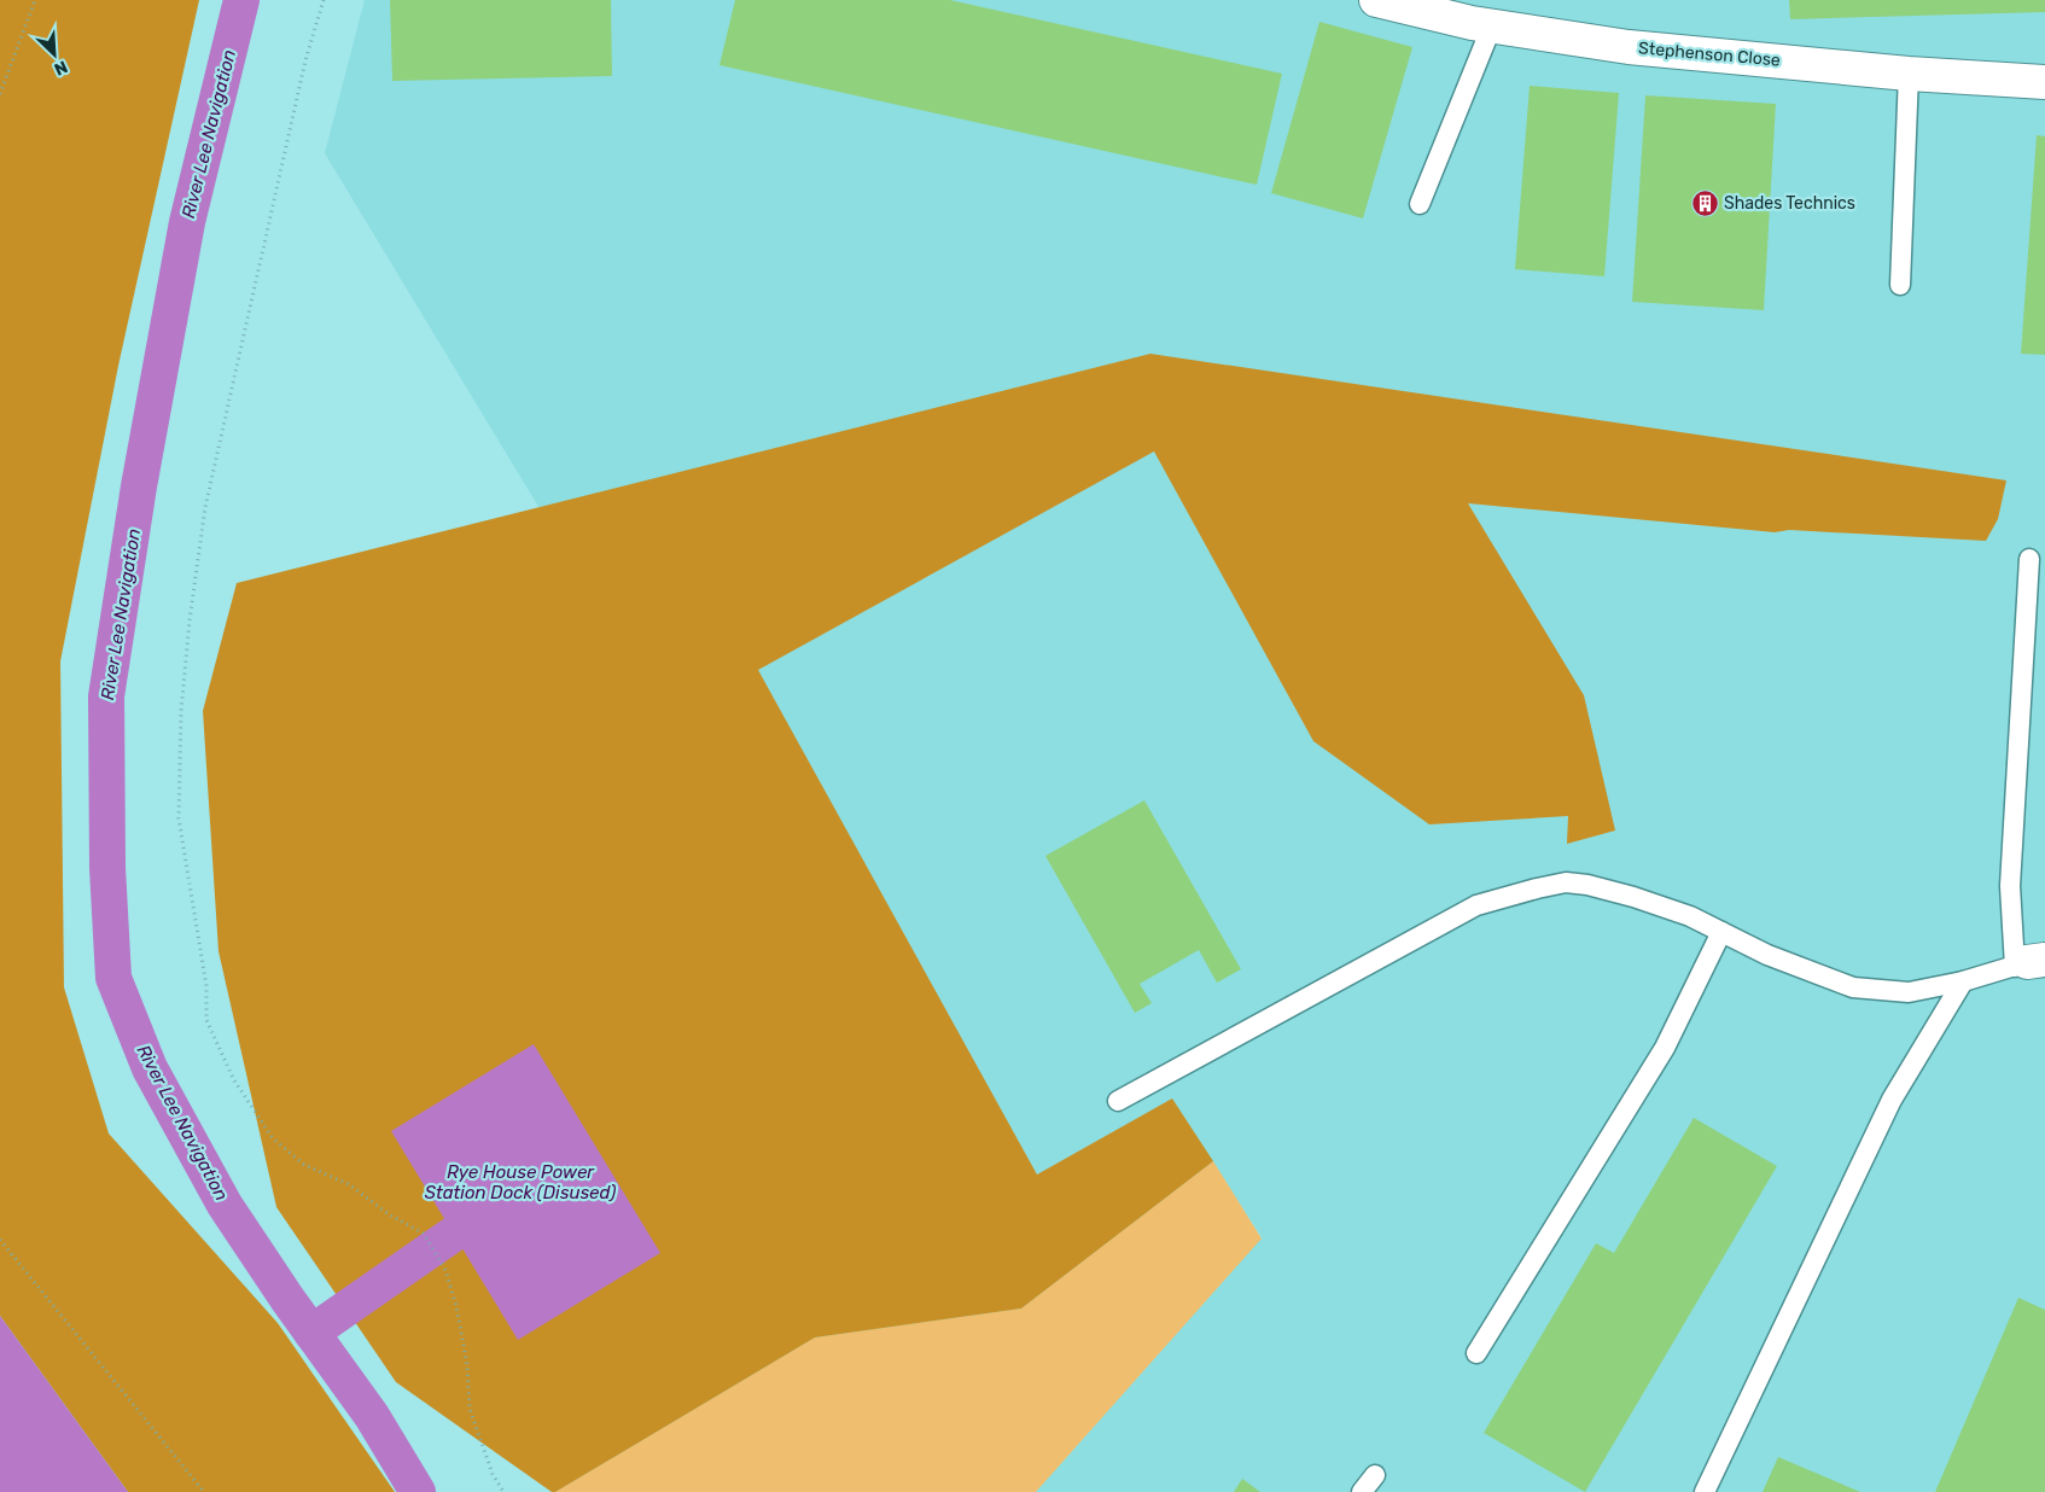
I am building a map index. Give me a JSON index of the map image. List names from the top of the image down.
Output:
{
  "streets": {
    "street": ["Stephenson Close"]
  },
  "water": ["River Lee Navigation", "Rye House Power Station Dock (Disused)"],
  "places": {
    "building": ["Shades Technics"]
  },
  "north": "bottom right"
}
